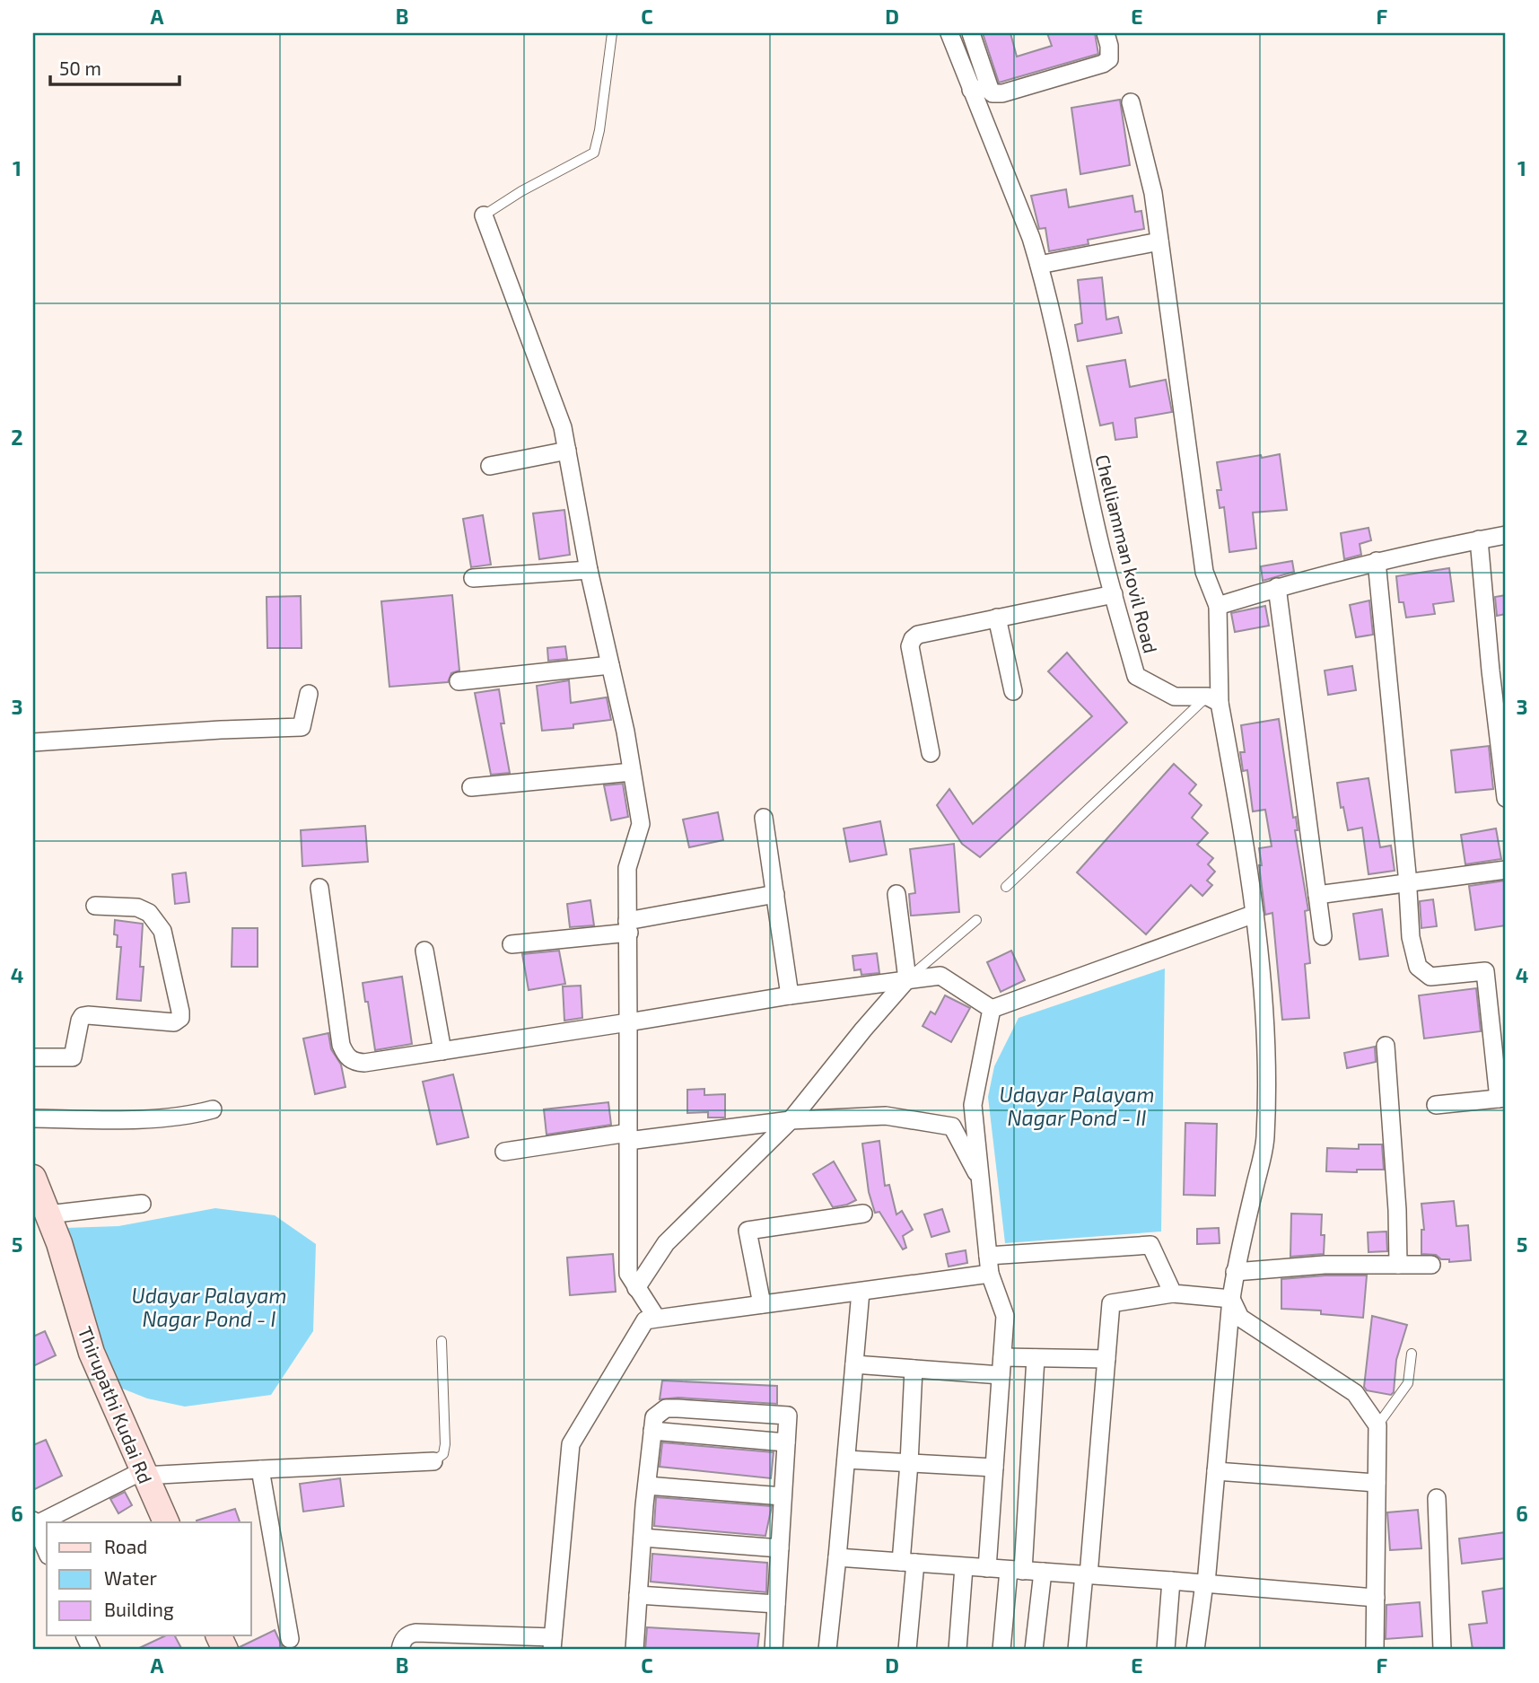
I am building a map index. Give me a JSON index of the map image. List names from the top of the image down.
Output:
{
  "streets": {
    "street": ["Chelliamman kovil Road", "Thirupathi Kudai Rd"]
  },
  "water": ["Udayar Palayam Nagar Pond - II", "Udayar Palayam Nagar Pond - I"],
  "legend": ["Road", "Water", "Building"],
  "scale_bar": "50 m",
  "grid": {
    "columns": [
      "A",
      "B",
      "C",
      "D",
      "E",
      "F"
    ],
    "rows": [
      "1",
      "2",
      "3",
      "4",
      "5",
      "6"
    ]
  }
}
